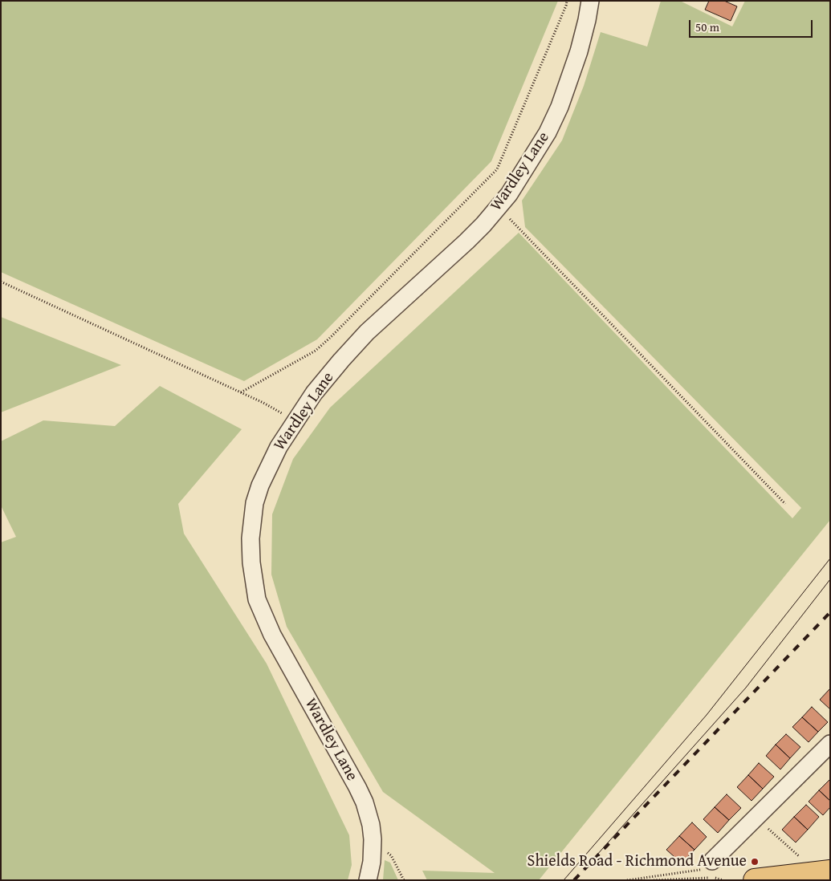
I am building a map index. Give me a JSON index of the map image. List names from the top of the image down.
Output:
{
  "streets": {
    "street": ["Wardley Lane"]
  },
  "places": ["Shields Road - Richmond Avenue"],
  "scale_bar": "50 m"
}
